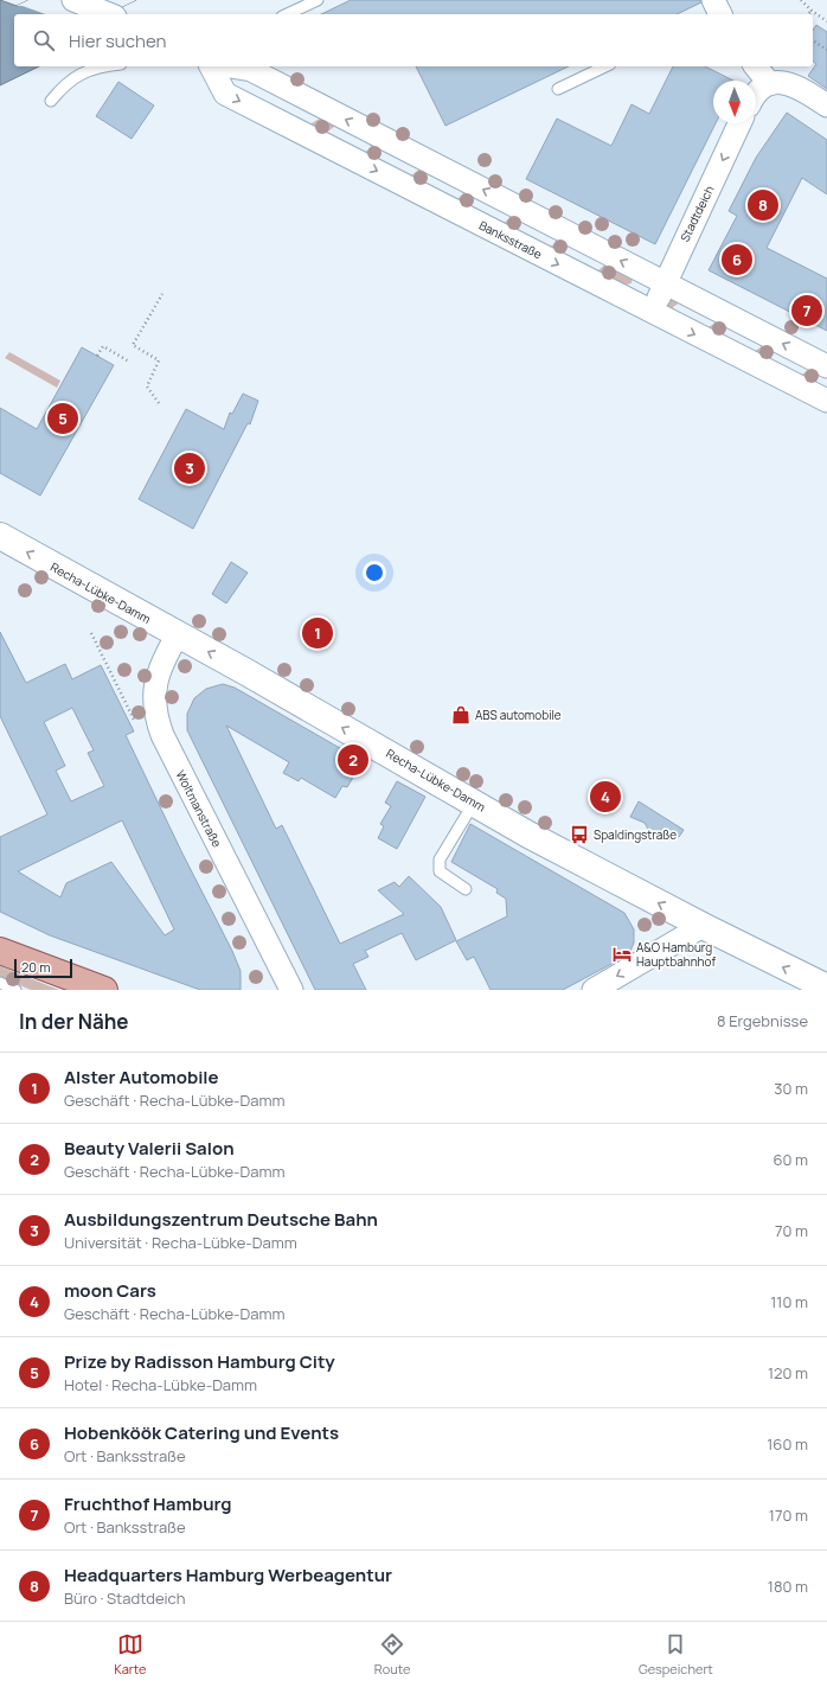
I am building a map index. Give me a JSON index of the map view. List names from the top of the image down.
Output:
{
  "streets": {
    "main road": ["Recha-Lübke-Damm"],
    "street": ["Stadtdeich", "Banksstraße", "Woltmanstraße"]
  },
  "crossings": [
    ["Stadtdeich", "Banksstraße"],
    ["Recha-Lübke-Damm", "Woltmanstraße"]
  ],
  "one_way": ["Stadtdeich", "Recha-Lübke-Damm"],
  "places": {
    "shop": ["ABS automobile"],
    "bus stop": ["Spaldingstraße"],
    "hotel": ["A&O Hamburg Hauptbahnhof"]
  },
  "scale_bar": "20 m",
  "north": "bottom",
  "page": {
    "search": "Hier suchen",
    "pins": [
      "8",
      "6",
      "7",
      "5",
      "3",
      "1",
      "2",
      "4"
    ],
    "scale": "20 m",
    "heading": ["In der Nähe", "8 Ergebnisse"],
    "list": [
      {
        "mark": "1",
        "name": "Alster Automobile",
        "note": "Geschäft · Recha-Lübke-Damm",
        "value": "30 m"
      },
      {
        "mark": "2",
        "name": "Beauty Valerii Salon",
        "note": "Geschäft · Recha-Lübke-Damm",
        "value": "60 m"
      },
      {
        "mark": "3",
        "name": "Ausbildungszentrum Deutsche Bahn",
        "note": "Universität · Recha-Lübke-Damm",
        "value": "70 m"
      },
      {
        "mark": "4",
        "name": "moon Cars",
        "note": "Geschäft · Recha-Lübke-Damm",
        "value": "110 m"
      },
      {
        "mark": "5",
        "name": "Prize by Radisson Hamburg City",
        "note": "Hotel · Recha-Lübke-Damm",
        "value": "120 m"
      },
      {
        "mark": "6",
        "name": "Hobenköök Catering und Events",
        "note": "Ort · Banksstraße",
        "value": "160 m"
      },
      {
        "mark": "7",
        "name": "Fruchthof Hamburg",
        "note": "Ort · Banksstraße",
        "value": "170 m"
      },
      {
        "mark": "8",
        "name": "Headquarters Hamburg Werbeagentur",
        "note": "Büro · Stadtdeich",
        "value": "180 m"
      }
    ],
    "nav": ["Karte", "Route", "Gespeichert"]
  }
}
